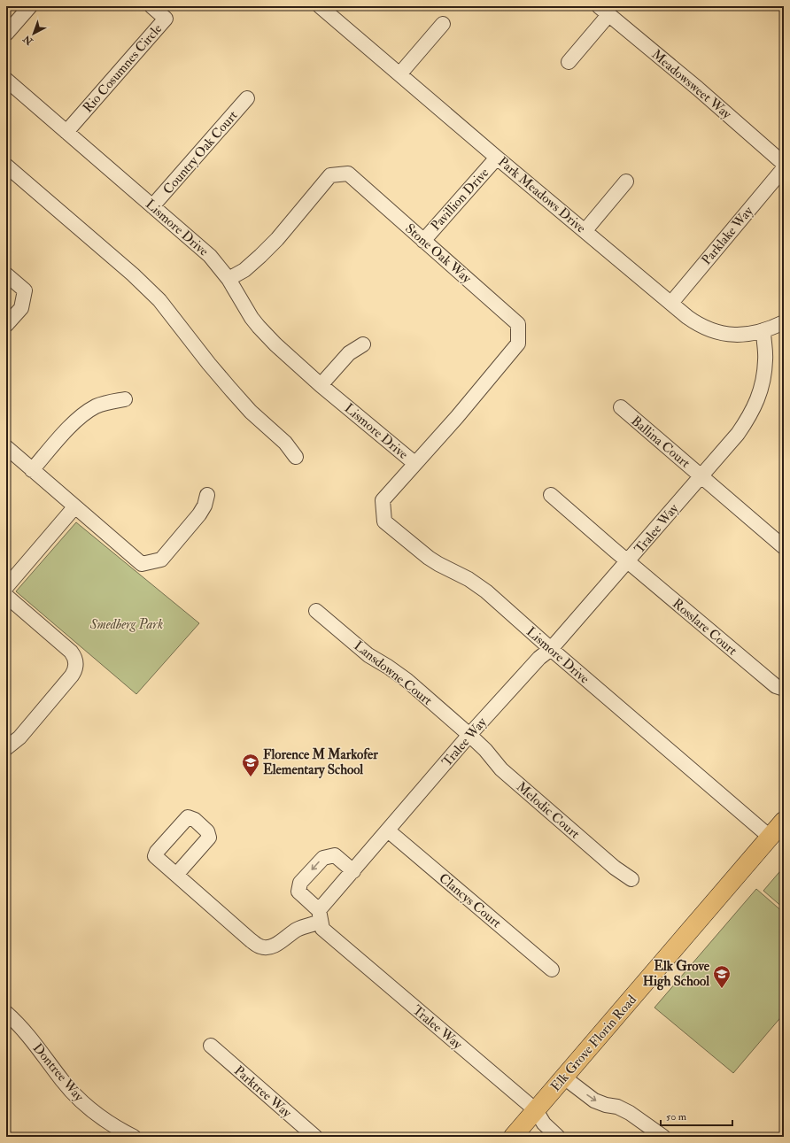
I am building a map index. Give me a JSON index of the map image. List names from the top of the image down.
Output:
{
  "streets": {
    "main road": ["Elk Grove Florin Road"],
    "street": [
      "Rio Cosumnes Circle",
      "Meadowsweet Way",
      "Country Oak Court",
      "Park Meadows Drive",
      "Pavillion Drive",
      "Lismore Drive",
      "Parklake Way",
      "Stone Oak Way",
      "Ballina Court",
      "Tralee Way",
      "Rosslare Court",
      "Lansdowne Court",
      "Melodic Court",
      "Clancys Court",
      "Dontree Way",
      "Parktree Way"
    ]
  },
  "crossings": [
    ["Rio Cosumnes Circle", "Lismore Drive"],
    ["Country Oak Court", "Lismore Drive"],
    ["Park Meadows Drive", "Pavillion Drive"],
    ["Park Meadows Drive", "Parklake Way"],
    ["Park Meadows Drive", "Tralee Way"],
    ["Pavillion Drive", "Stone Oak Way"],
    ["Lismore Drive", "Stone Oak Way"],
    ["Lismore Drive", "Tralee Way"],
    ["Lismore Drive", "Elk Grove Florin Road"],
    ["Ballina Court", "Tralee Way"],
    ["Tralee Way", "Rosslare Court"],
    ["Tralee Way", "Lansdowne Court"],
    ["Tralee Way", "Melodic Court"],
    ["Tralee Way", "Clancys Court"],
    ["Tralee Way", "Elk Grove Florin Road"],
    ["Lansdowne Court", "Melodic Court"]
  ],
  "parks": ["Smedberg Park"],
  "places": {
    "school or university": ["Florence M Markofer Elementary School", "Elk Grove High School"]
  },
  "scale_bar": "50 m",
  "north": "bottom left"
}
